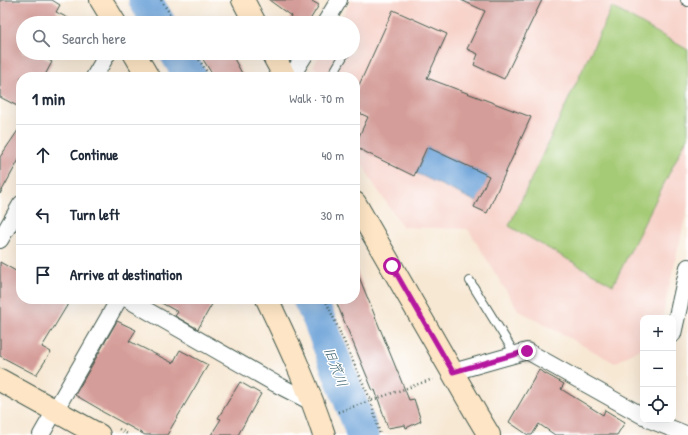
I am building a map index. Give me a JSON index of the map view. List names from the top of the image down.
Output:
{
  "water": ["旧笊川"],
  "page": {
    "search": "Search here",
    "heading": ["1 min", "Walk · 70 m"],
    "list": [
      ["Continue", "40 m"],
      ["Turn left", "30 m"],
      "Arrive at destination"
    ],
    "map_buttons": ["+", "−"]
  }
}
